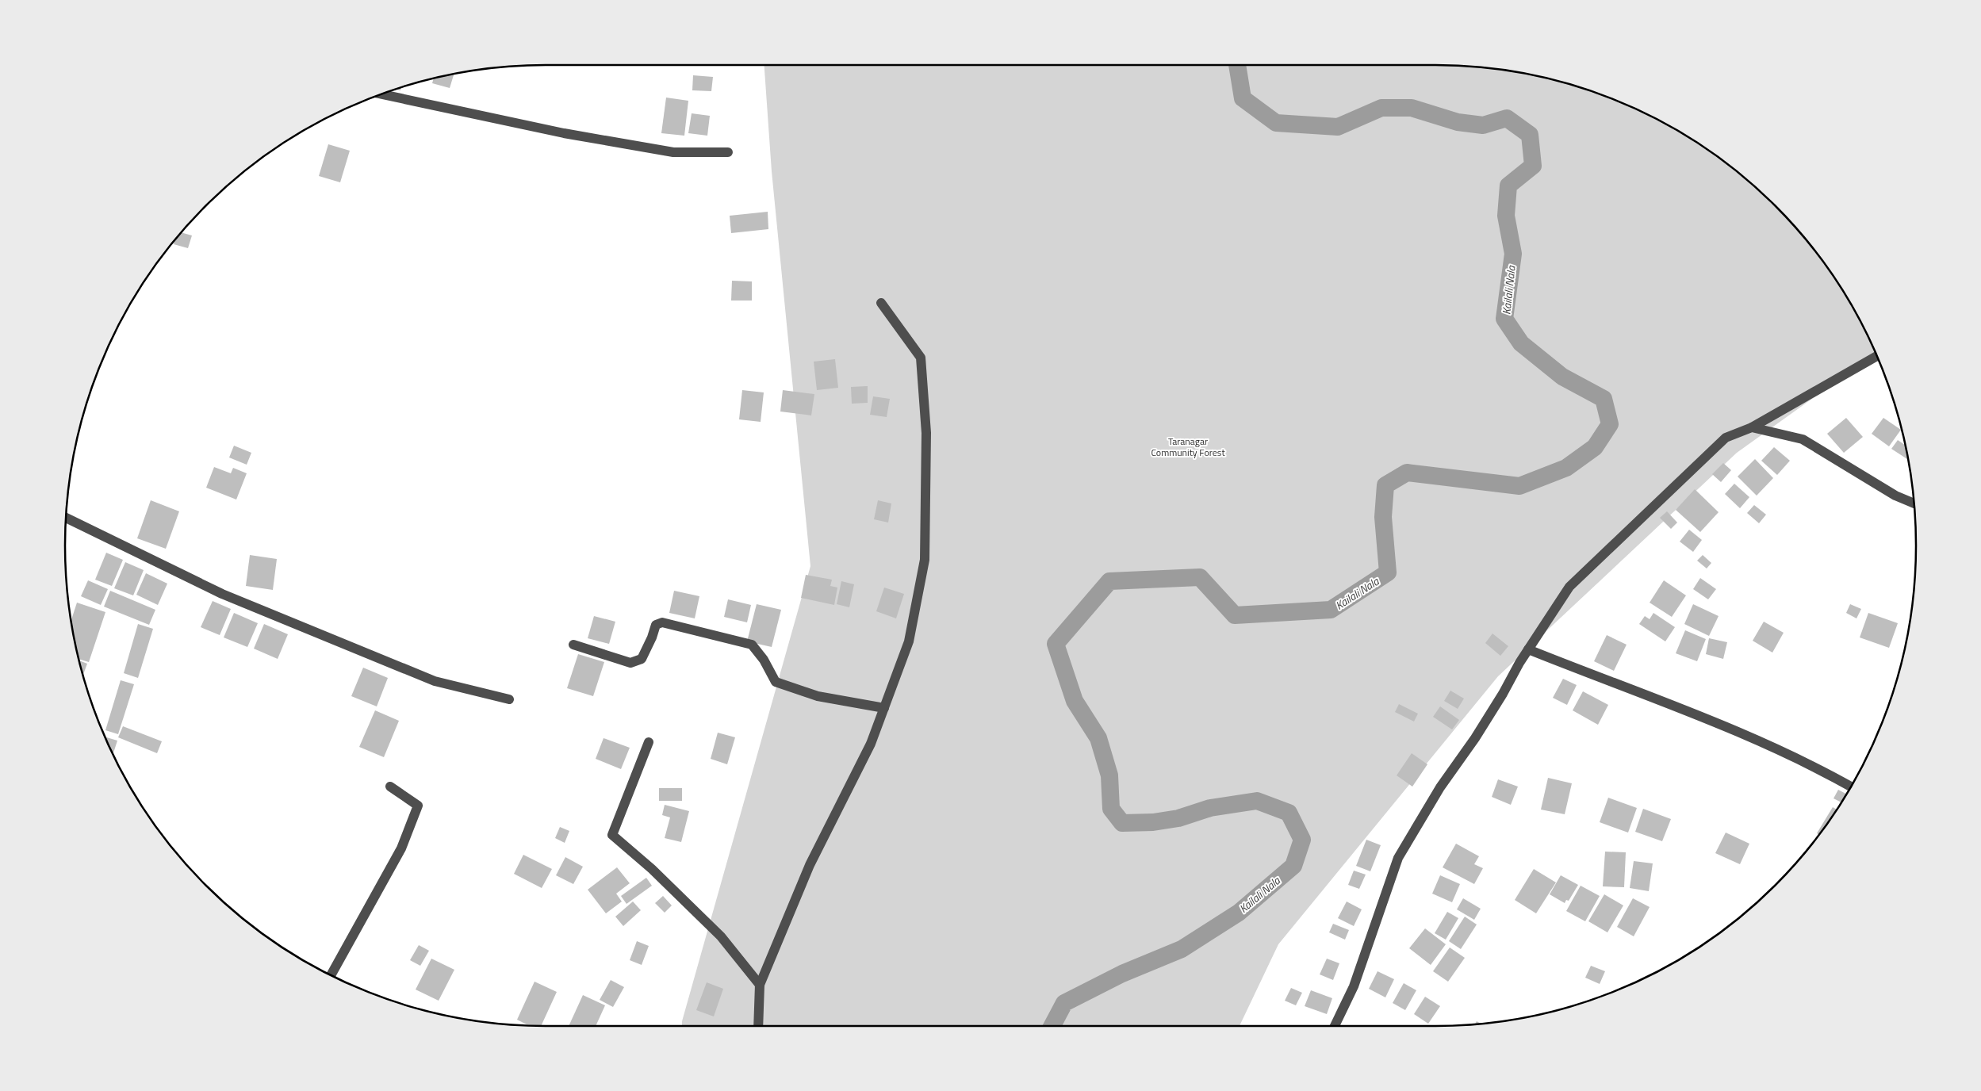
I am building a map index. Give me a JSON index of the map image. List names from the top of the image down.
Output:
{
  "water": ["Kailali Nala"],
  "parks": ["Taranagar Community Forest"]
}
